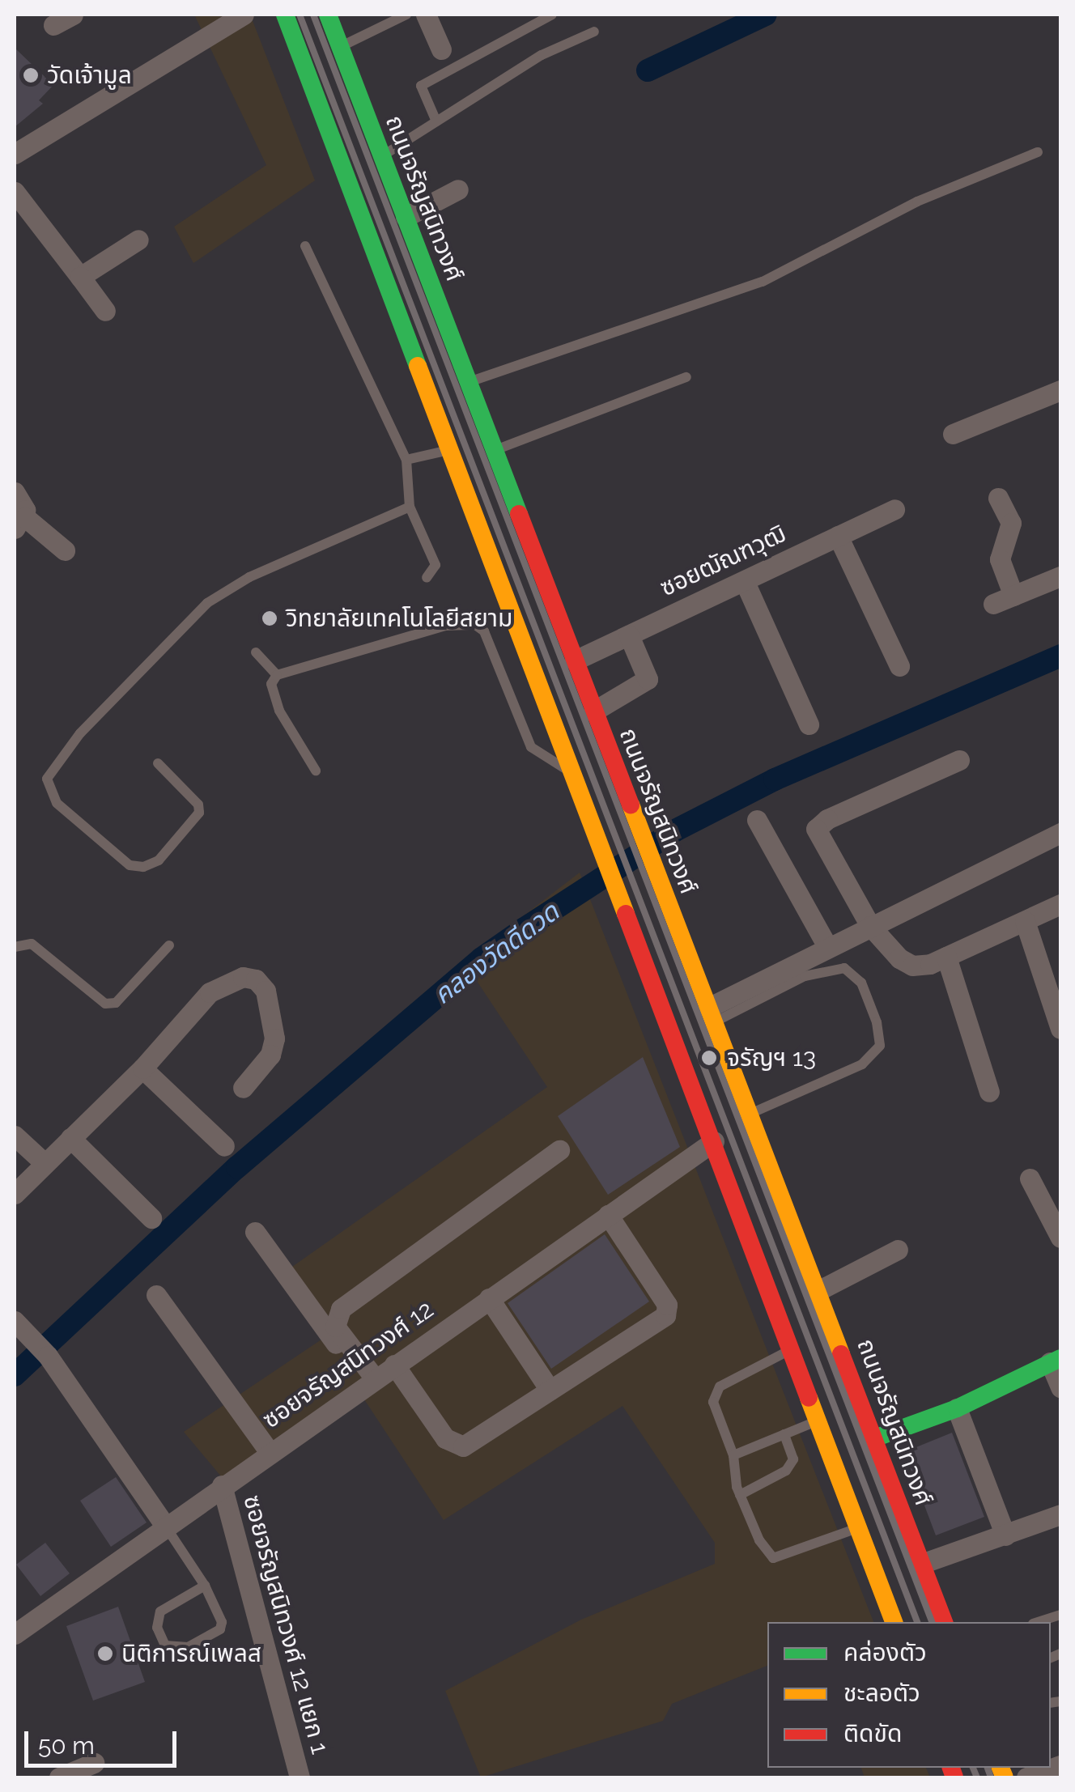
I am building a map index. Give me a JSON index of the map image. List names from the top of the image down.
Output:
{
  "streets": {
    "main road": ["ถนนจรัญสนิทวงศ์"],
    "street": ["ซอยฒัณฑวุฒิ", "ซอยจรัญสนิทวงศ์ 12", "ซอยจรัญสนิทวงศ์ 12 แยก 1"]
  },
  "crossings": [
    ["ถนนจรัญสนิทวงศ์", "ซอยฒัณฑวุฒิ"],
    ["ซอยจรัญสนิทวงศ์ 12", "ซอยจรัญสนิทวงศ์ 12 แยก 1"]
  ],
  "water": ["คลองวัดดีดวด"],
  "places": [
    "วัดเจ้ามูล",
    "วิทยาลัยเทคโนโลยีสยาม",
    "จรัญฯ 13",
    "นิติการณ์เพลส"
  ],
  "legend": ["คล่องตัว", "ชะลอตัว", "ติดขัด"],
  "scale_bar": "50 m"
}
